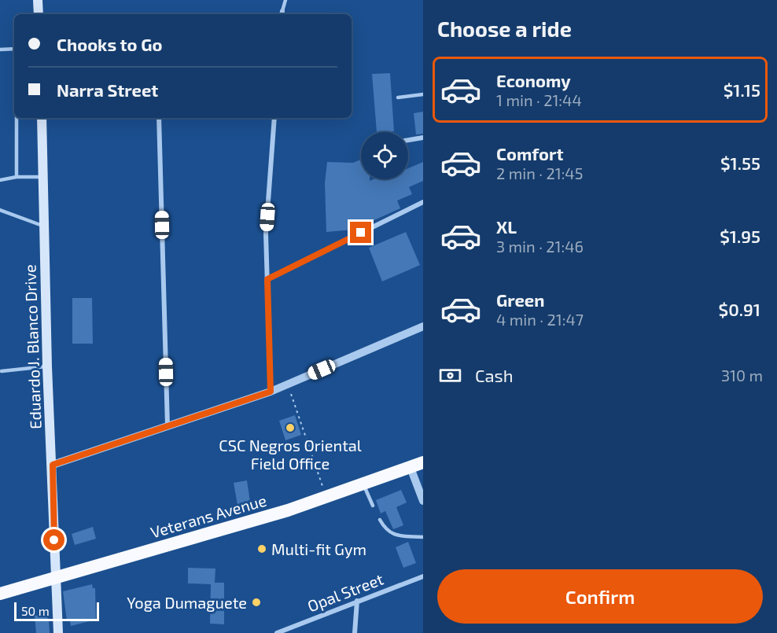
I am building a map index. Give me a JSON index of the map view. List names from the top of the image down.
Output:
{
  "streets": {
    "highway": ["Veterans Avenue"],
    "main road": ["Eduardo J. Blanco Drive"],
    "street": ["Opal Street"]
  },
  "crossings": [
    ["Eduardo J. Blanco Drive", "Veterans Avenue"]
  ],
  "places": ["CSC Negros Oriental Field Office", "Multi-fit Gym", "Yoga Dumaguete"],
  "scale_bar": "50 m",
  "page": {
    "heading": "Choose a ride",
    "banner": ["Chooks to Go", "Narra Street"],
    "list": [
      {
        "name": "Economy",
        "note": "1 min · 21:44",
        "value": "$1.15"
      },
      {
        "name": "Comfort",
        "note": "2 min · 21:45",
        "value": "$1.55"
      },
      {
        "name": "XL",
        "note": "3 min · 21:46",
        "value": "$1.95"
      },
      {
        "name": "Green",
        "note": "4 min · 21:47",
        "value": "$0.91"
      }
    ],
    "pay": ["Cash", "310 m"],
    "buttons": "Confirm",
    "scale": "50 m"
  }
}
